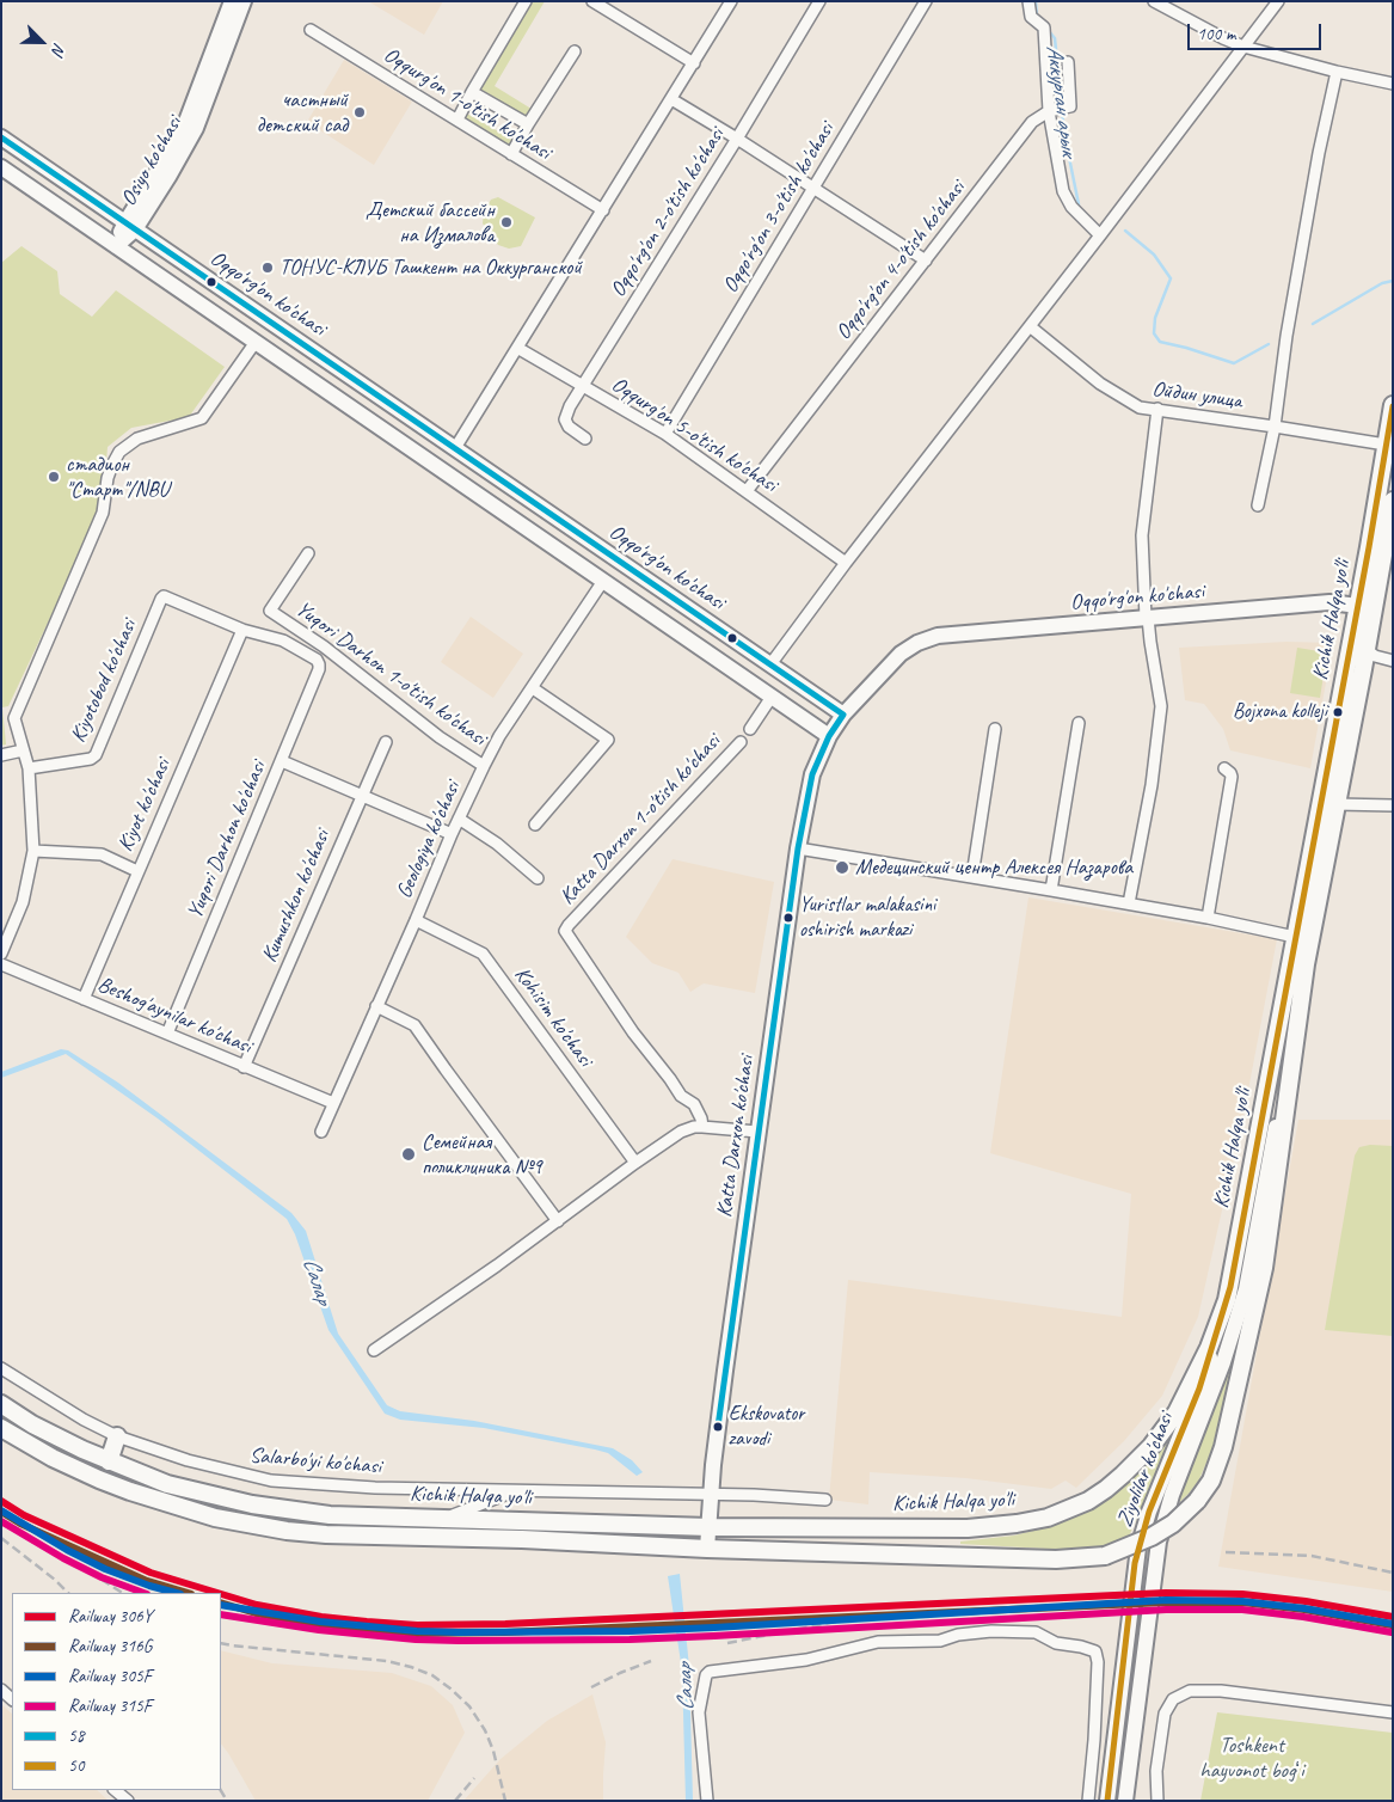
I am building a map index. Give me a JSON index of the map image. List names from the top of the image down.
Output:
{
  "streets": {
    "highway": ["Kichik Halqa yo'li"],
    "main road": [
      "Osiyo ko'chasi",
      "Oqqo'rg'on ko'chasi",
      "Katta Darxon ko'chasi",
      "Ziyolilar ko'chasi"
    ],
    "street": [
      "Oqqurg'on 1-o'tish ko'chasi",
      "Oqqo'rg'on 3-o'tish ko'chasi",
      "Oqqo'rg'on 2-o'tish ko'chasi",
      "Oqqo'rg'on 4-o'tish ko'chasi",
      "Ойдин улица",
      "Oqqurg'on 5-o'tish ko'chasi",
      "Yuqori Darhon 1-o'tish ko'chasi",
      "Kiyotobod ko'chasi",
      "Kiyot ko'chasi",
      "Katta Darxon 1-o'tish ko'chasi",
      "Yuqori Darhon ko'chasi",
      "Geologiya ko'chasi",
      "Kumushkon ko'chasi",
      "Beshog'aynilar ko'chasi",
      "Kohisim ko'chasi",
      "Salarbo'yi ko'chasi"
    ]
  },
  "crossings": [
    ["Osiyo ko'chasi", "Oqqo'rg'on ko'chasi"],
    ["Oqqo'rg'on 3-o'tish ko'chasi", "Oqqurg'on 5-o'tish ko'chasi"],
    ["Oqqo'rg'on 2-o'tish ko'chasi", "Oqqurg'on 5-o'tish ko'chasi"],
    ["Oqqo'rg'on 4-o'tish ko'chasi", "Oqqurg'on 5-o'tish ko'chasi"],
    ["Oqqo'rg'on ko'chasi", "Kichik Halqa yo'li"],
    ["Oqqo'rg'on ko'chasi", "Katta Darxon ko'chasi"],
    ["Ойдин улица", "Kichik Halqa yo'li"],
    ["Kichik Halqa yo'li", "Katta Darxon ko'chasi"],
    ["Kichik Halqa yo'li", "Ziyolilar ko'chasi"],
    ["Yuqori Darhon 1-o'tish ko'chasi", "Kiyotobod ko'chasi"],
    ["Yuqori Darhon 1-o'tish ko'chasi", "Kiyot ko'chasi"],
    ["Yuqori Darhon 1-o'tish ko'chasi", "Yuqori Darhon ko'chasi"],
    ["Yuqori Darhon 1-o'tish ko'chasi", "Geologiya ko'chasi"],
    ["Kiyot ko'chasi", "Beshog'aynilar ko'chasi"],
    ["Yuqori Darhon ko'chasi", "Beshog'aynilar ko'chasi"],
    ["Geologiya ko'chasi", "Beshog'aynilar ko'chasi"],
    ["Geologiya ko'chasi", "Kohisim ko'chasi"],
    ["Kumushkon ko'chasi", "Beshog'aynilar ko'chasi"],
    ["Katta Darxon ko'chasi", "Salarbo'yi ko'chasi"]
  ],
  "water": ["Аккурган арык", "Салар"],
  "parks": ["Toshkent hayvonot bogʻi"],
  "places": [
    "частный детский сад",
    "Детский бассейн на Измалова",
    "ТОНУС-КЛУБ Ташкент на Оккурганской",
    "стадион \"Старт\"/NBU",
    "Bojxona kolleji",
    "Медецинский центр Алексея Назарова",
    "Yuristlar malakasini oshirish markazi",
    "Семейная поликлиника №9",
    "Ekskovator zavodi"
  ],
  "lines": [
    "transit line 58",
    "transit line 50",
    "rail line 306Y",
    "rail line 305F",
    "rail line 316G",
    "rail line 315F"
  ],
  "legend": [
    "Railway 306Y",
    "Railway 316G",
    "Railway 305F",
    "Railway 315F",
    "58",
    "50"
  ],
  "scale_bar": "100 m",
  "north": "bottom right"
}
